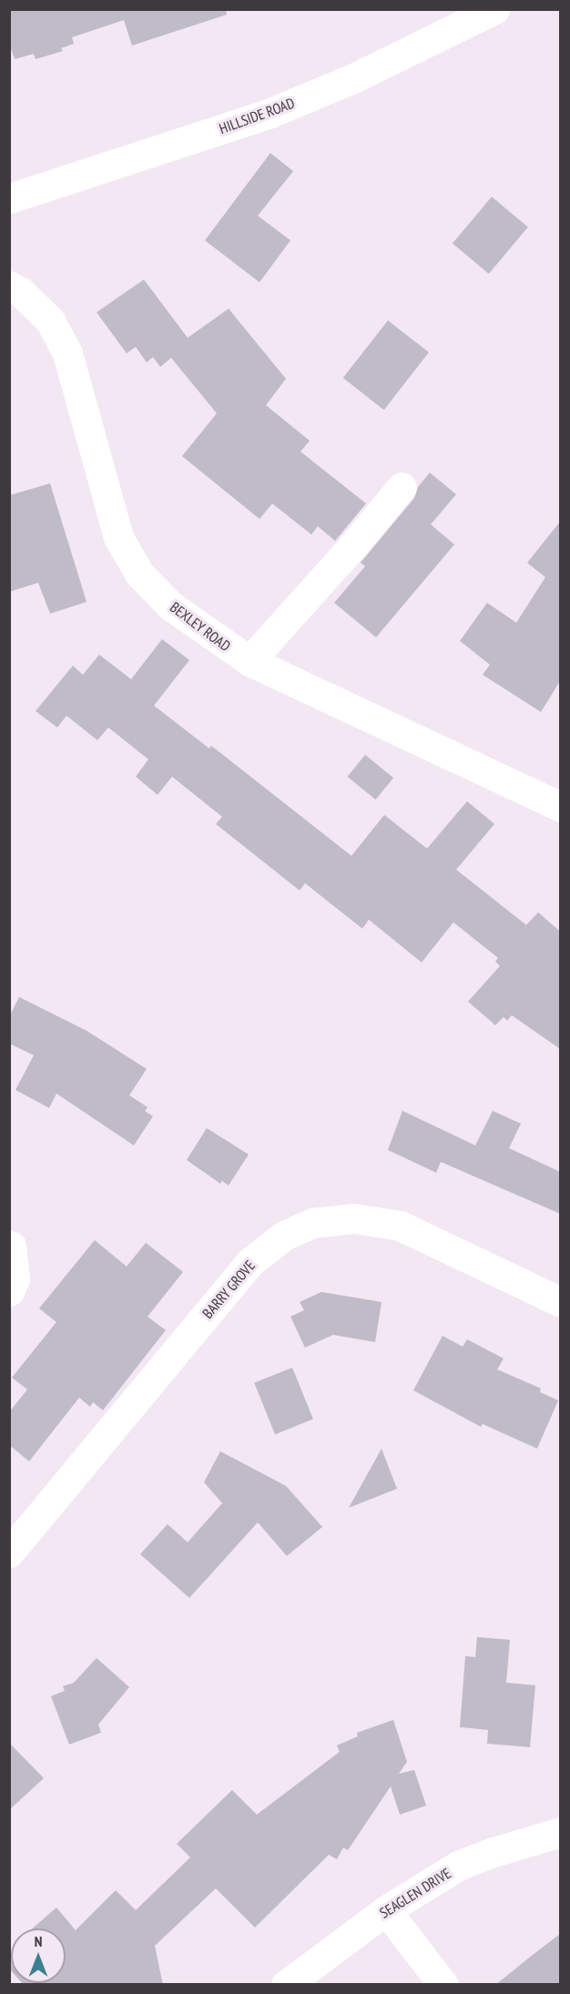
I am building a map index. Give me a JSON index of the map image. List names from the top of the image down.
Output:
{
  "streets": {
    "street": [
      "HILLSIDE ROAD",
      "BEXLEY ROAD",
      "BARRY GROVE",
      "SEAGLEN DRIVE"
    ]
  },
  "north": "top"
}
